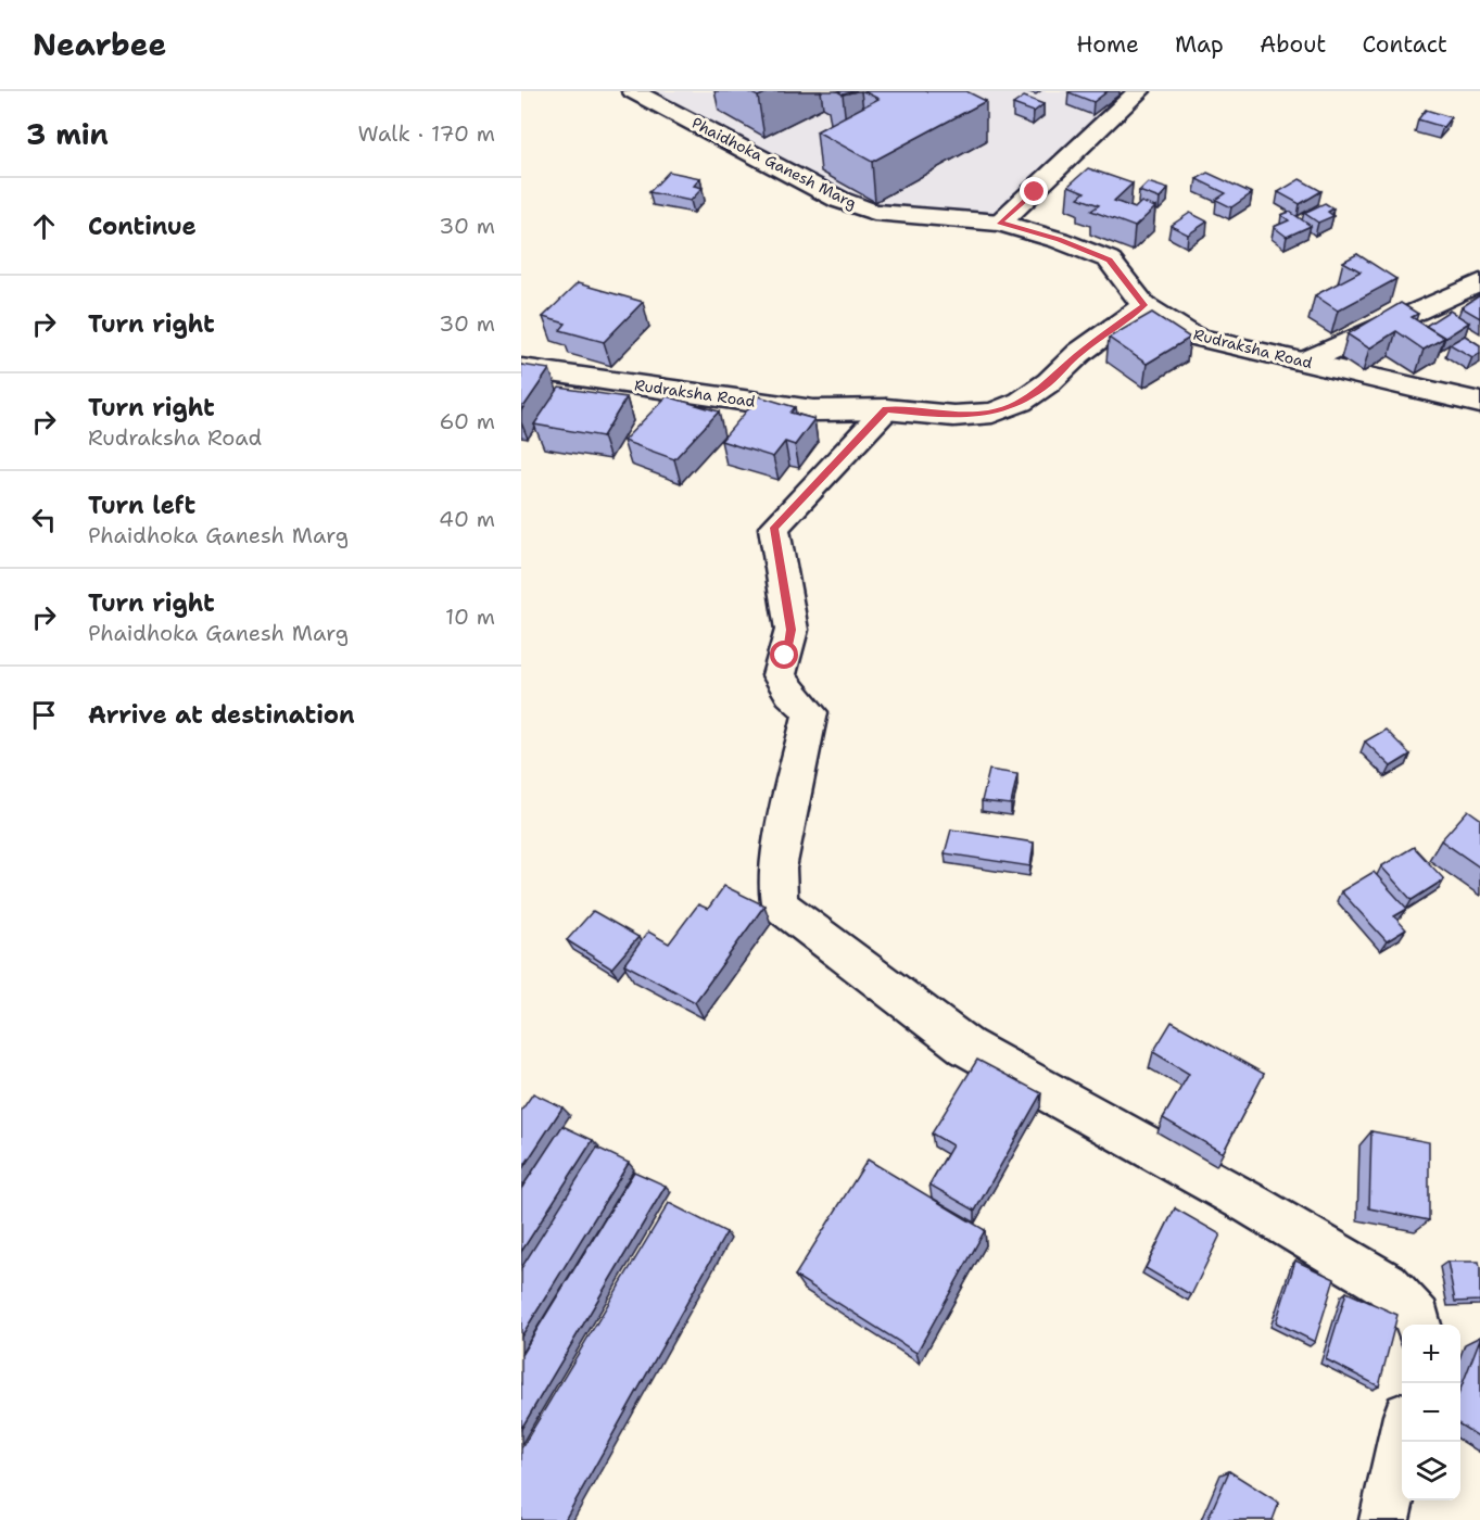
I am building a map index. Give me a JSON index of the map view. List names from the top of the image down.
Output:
{
  "streets": {
    "street": ["Phaidhoka Ganesh Marg", "Rudraksha Road"]
  },
  "crossings": [
    ["Phaidhoka Ganesh Marg", "Rudraksha Road"]
  ],
  "page": {
    "header": "Nearbee",
    "nav": [
      "Home",
      "Map",
      "About",
      "Contact"
    ],
    "heading": ["3 min", "Walk · 170 m"],
    "list": [
      ["Continue", "30 m"],
      ["Turn right", "30 m"],
      ["Turn right", "Rudraksha Road", "60 m"],
      ["Turn left", "Phaidhoka Ganesh Marg", "40 m"],
      ["Turn right", "Phaidhoka Ganesh Marg", "10 m"],
      "Arrive at destination"
    ],
    "map_buttons": ["+", "−"]
  }
}
